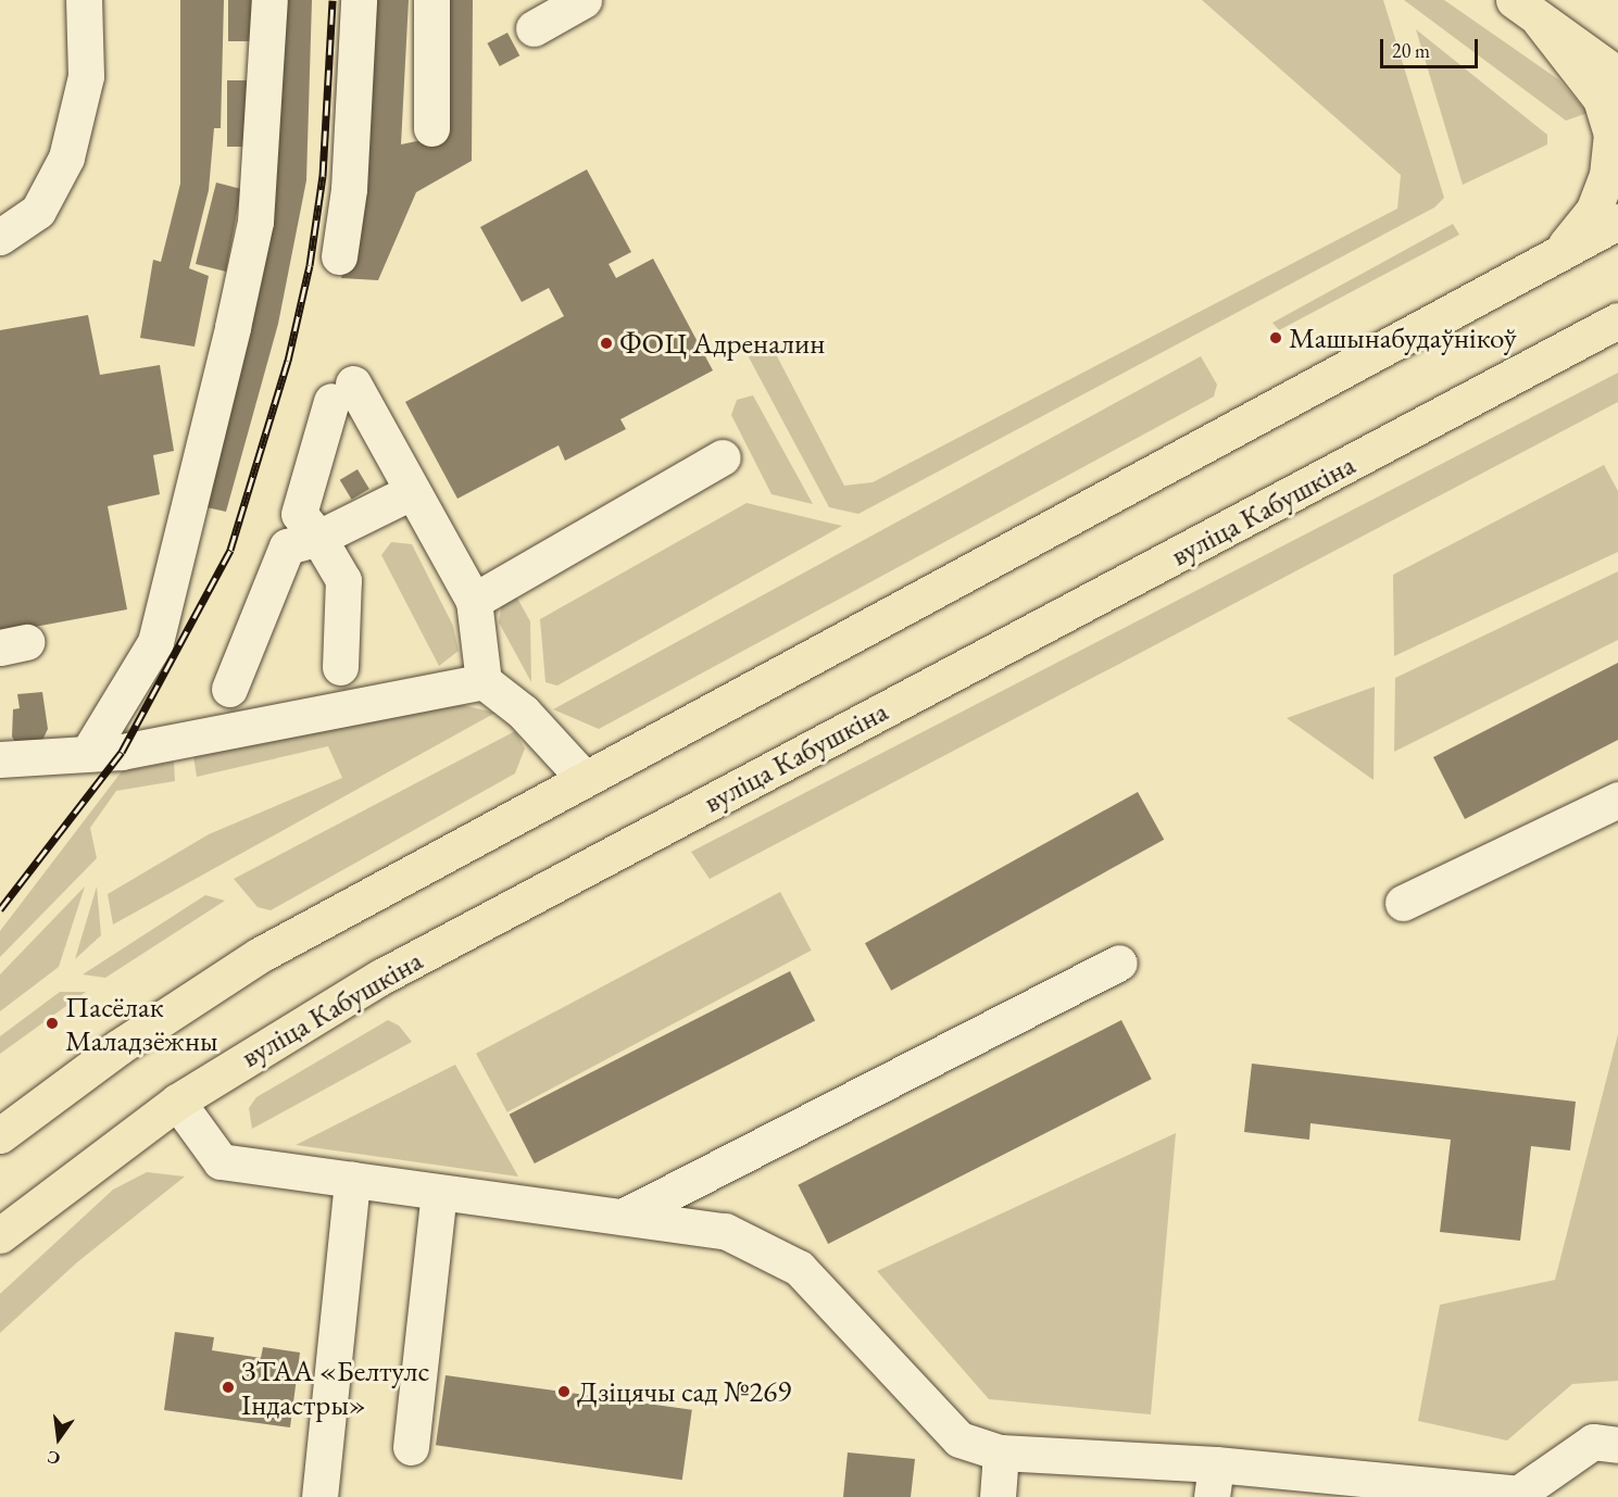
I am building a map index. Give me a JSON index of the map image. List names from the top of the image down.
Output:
{
  "streets": {
    "main road": ["вуліца Кабушкіна"]
  },
  "places": [
    "Машынабудаўнікоў",
    "ФОЦ Адреналин",
    "Пасёлак Маладзёжны",
    "ЗТАА «Белтулс Iндастры»",
    "Дзіцячы сад №269"
  ],
  "scale_bar": "20 m",
  "north": "bottom"
}
